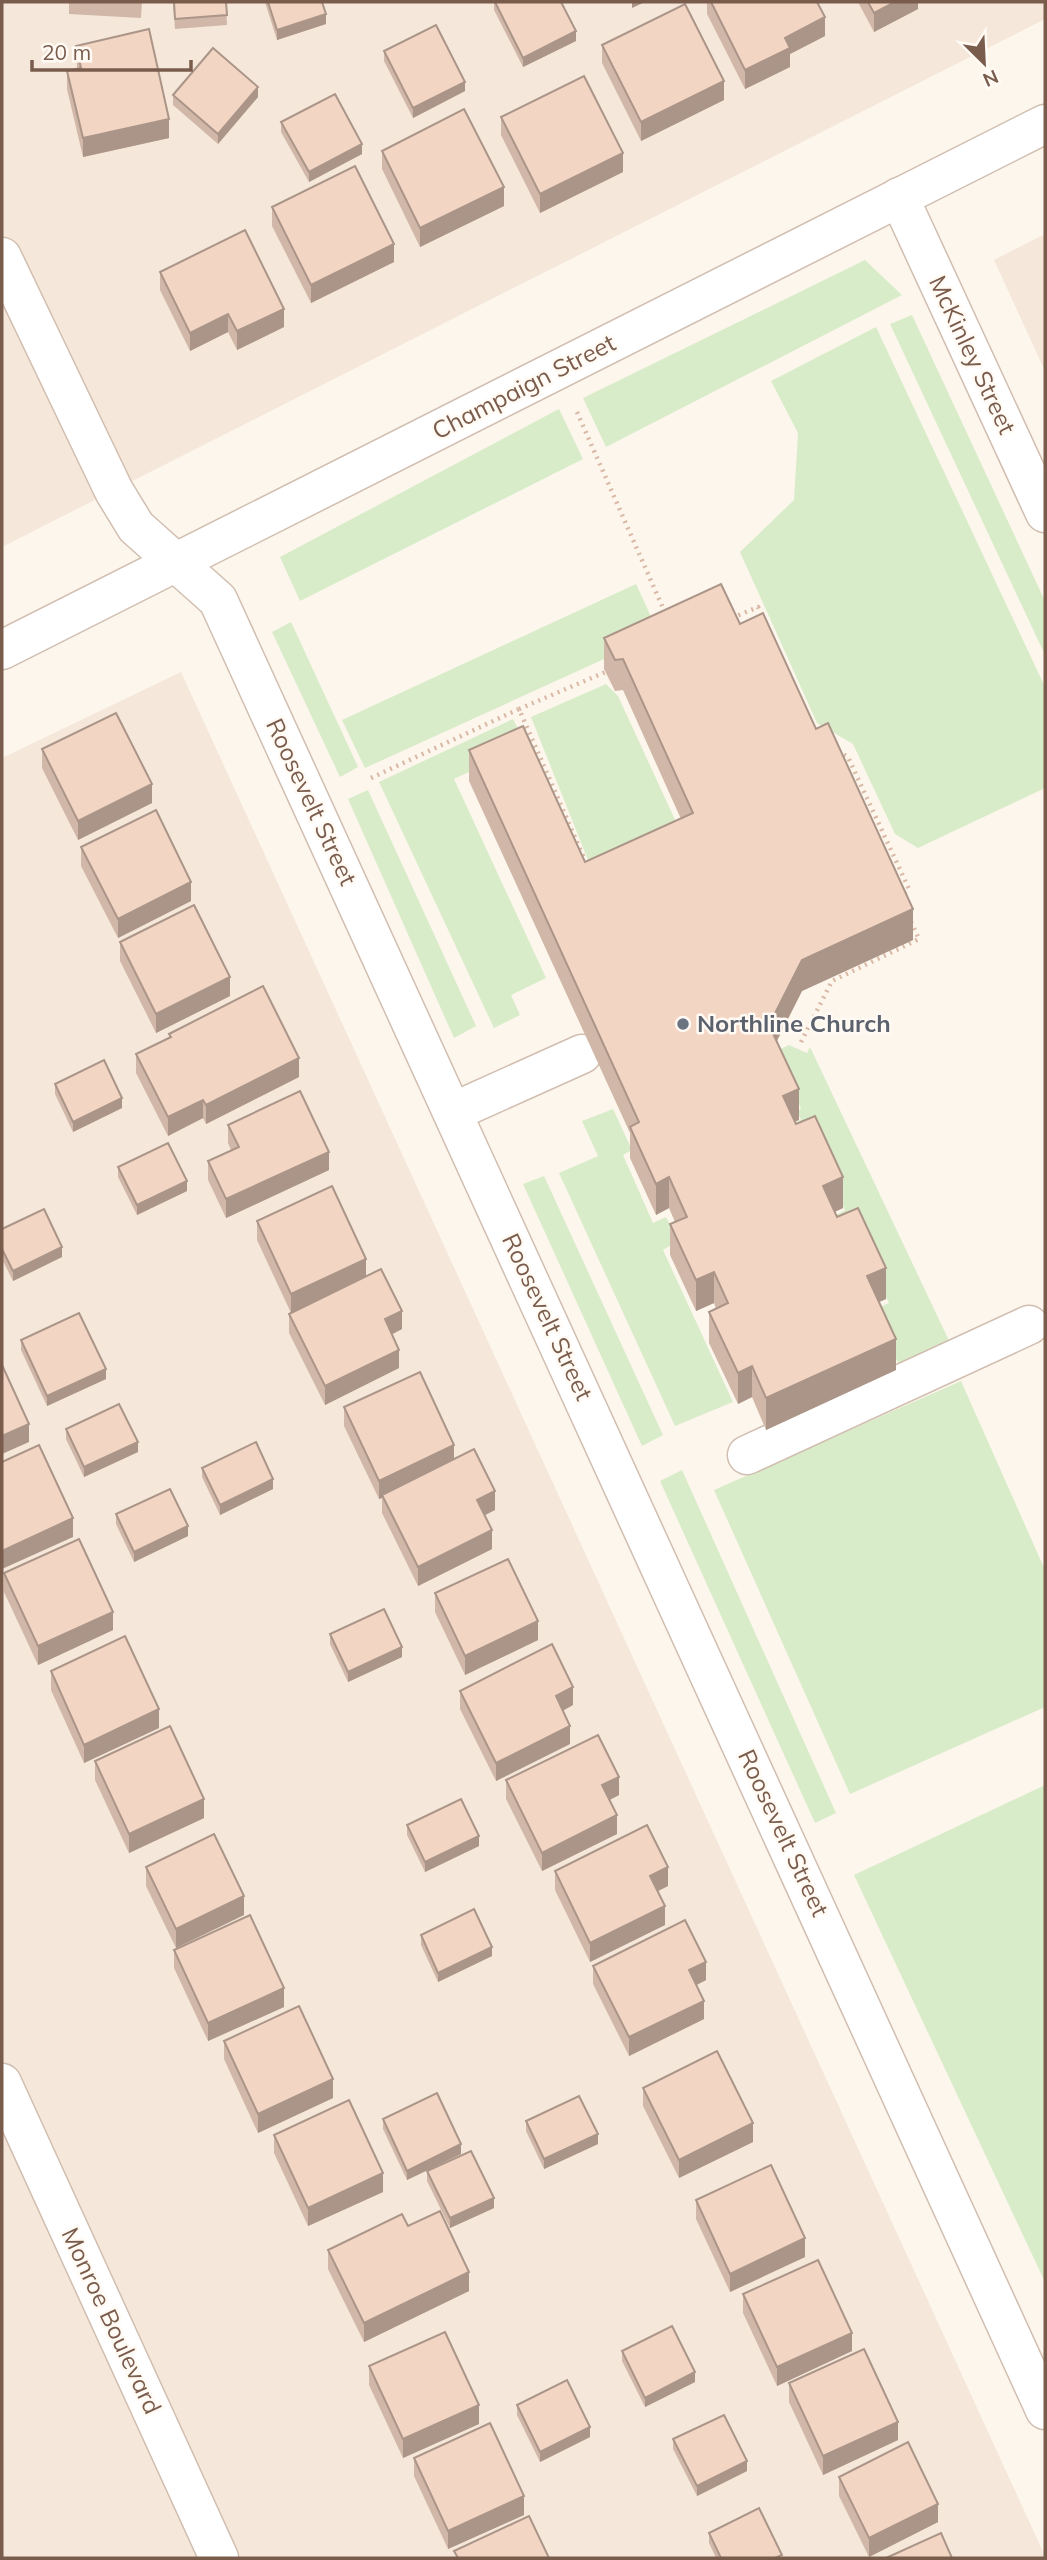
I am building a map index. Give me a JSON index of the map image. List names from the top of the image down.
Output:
{
  "streets": {
    "street": [
      "McKinley Street",
      "Champaign Street",
      "Roosevelt Street",
      "Monroe Boulevard"
    ]
  },
  "crossings": [
    ["McKinley Street", "Champaign Street"],
    ["Champaign Street", "Roosevelt Street"]
  ],
  "places": ["Northline Church"],
  "scale_bar": "20 m",
  "north": "bottom right"
}
